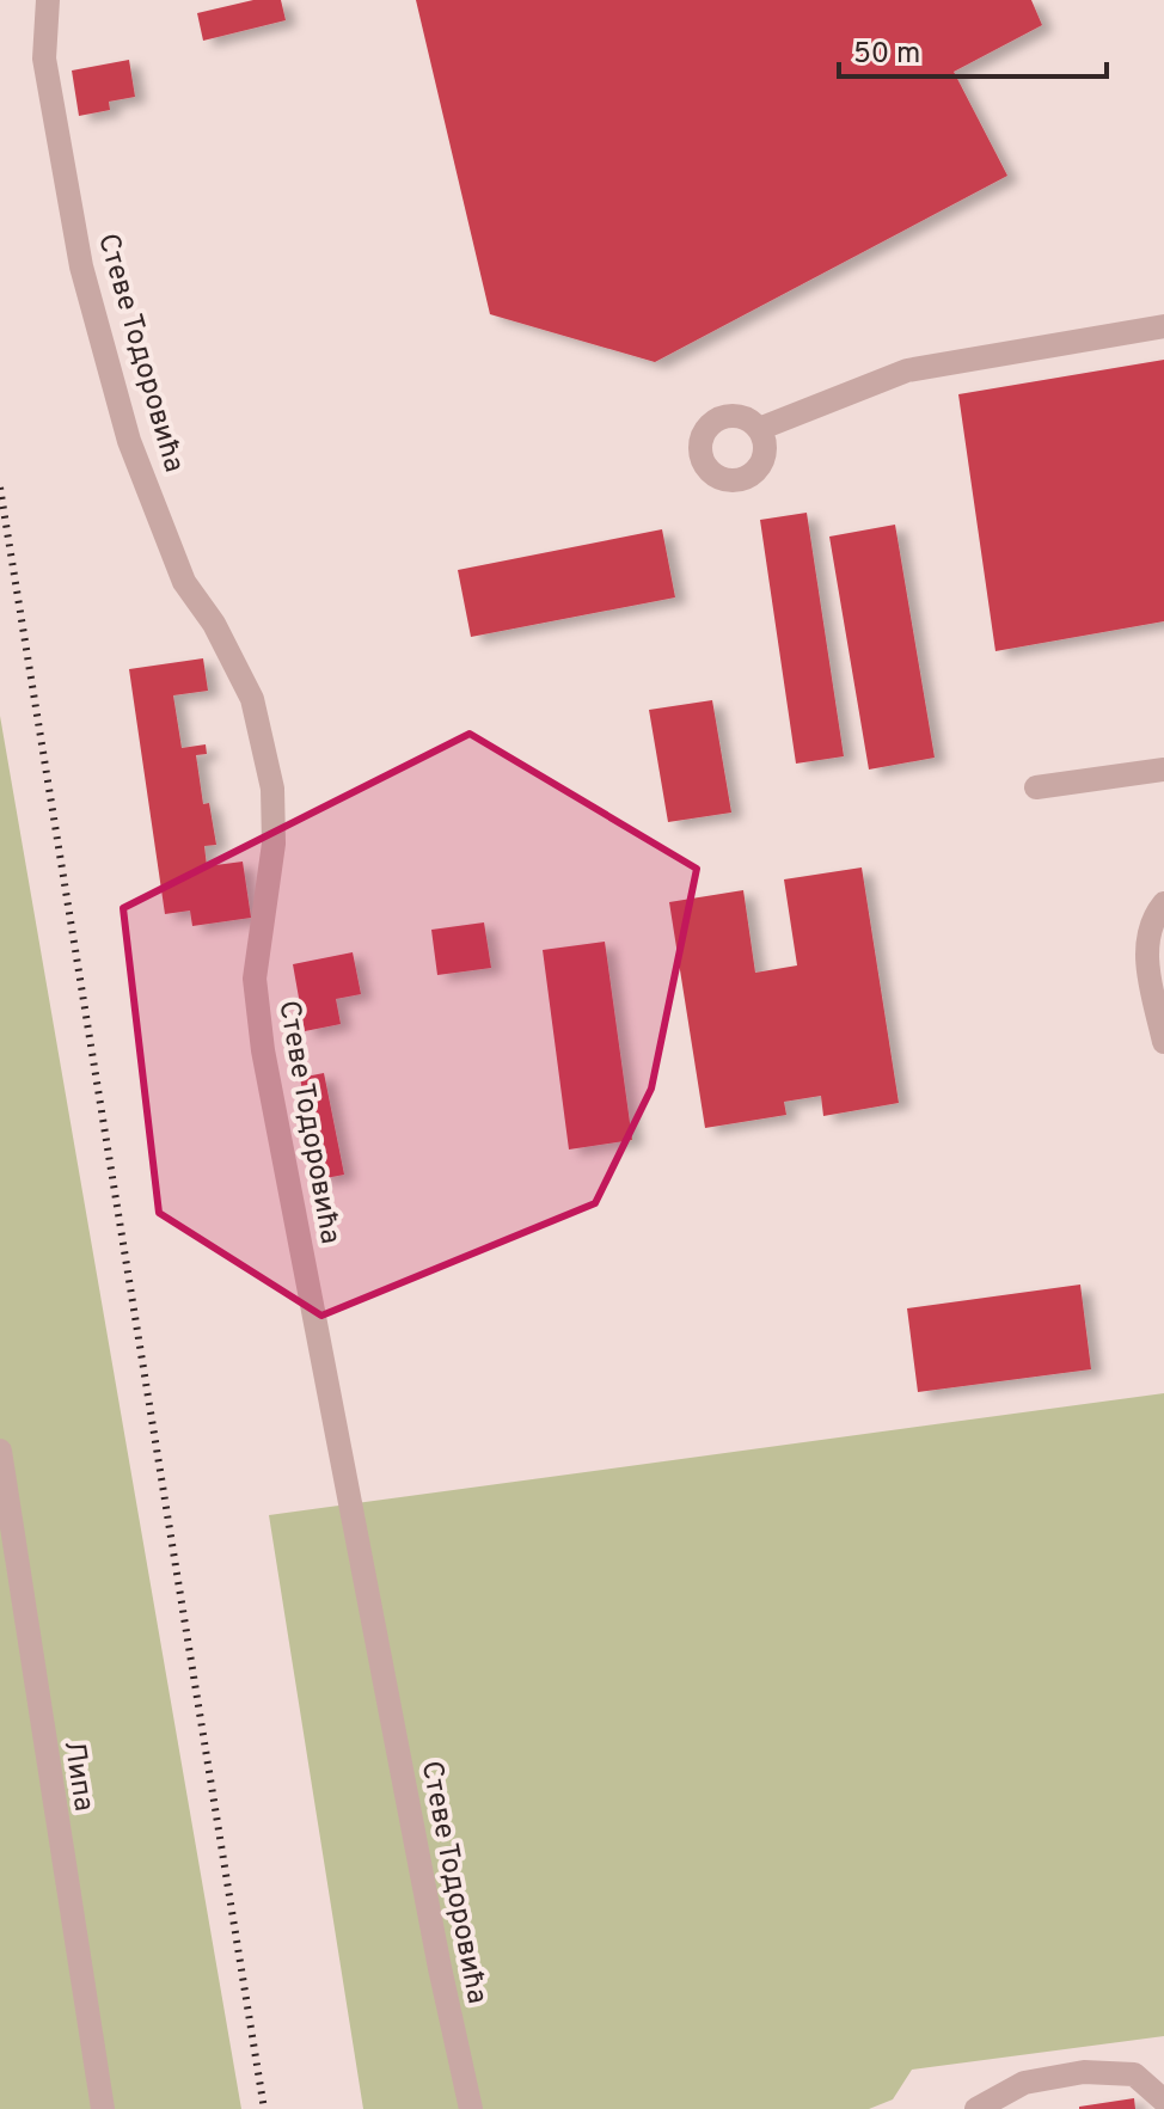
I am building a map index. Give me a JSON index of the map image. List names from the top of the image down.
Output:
{
  "streets": {
    "street": ["Стеве Тодоровића", "Липа"]
  },
  "scale_bar": "50 m"
}
